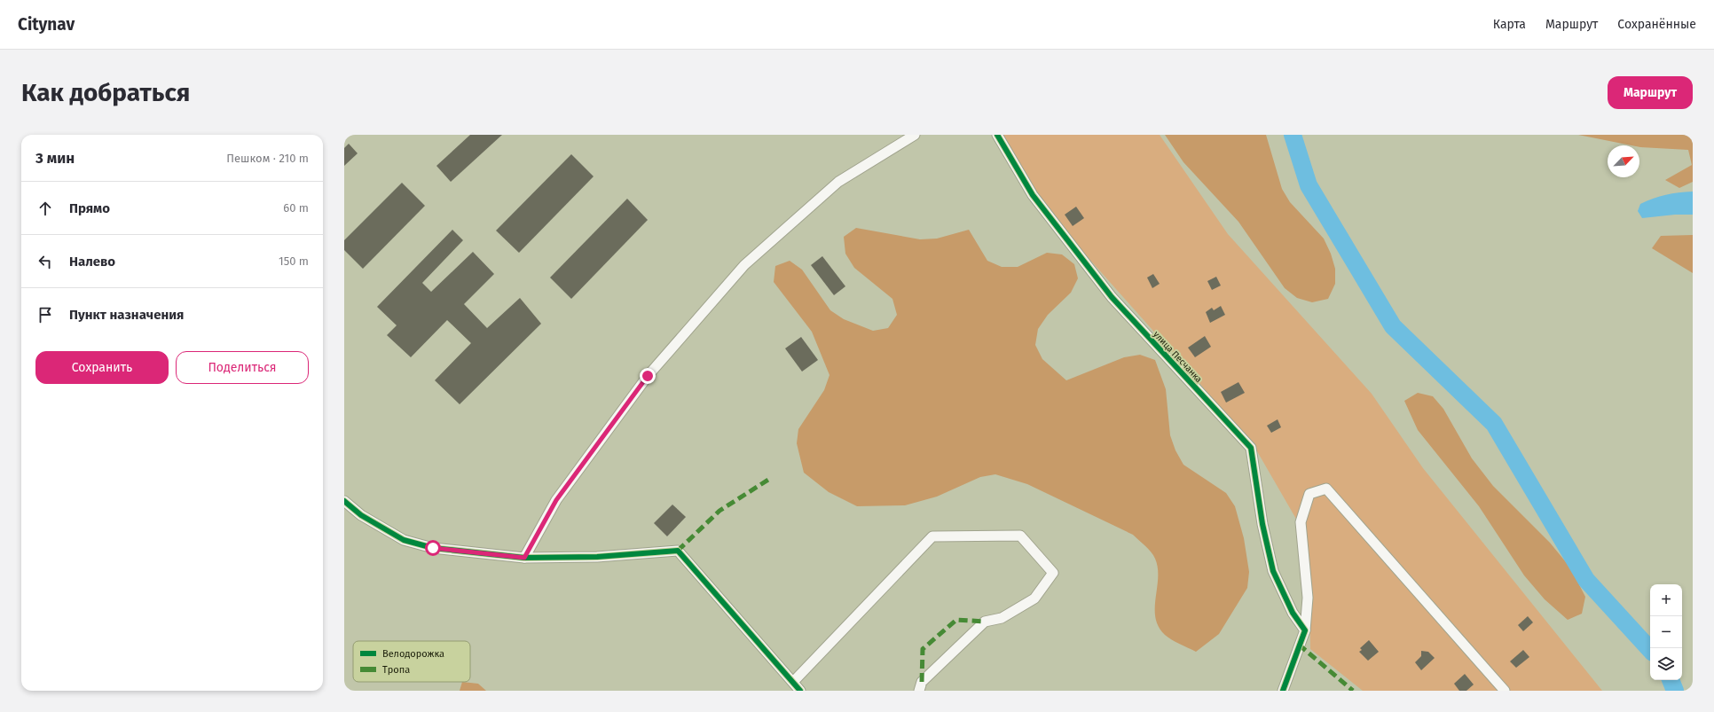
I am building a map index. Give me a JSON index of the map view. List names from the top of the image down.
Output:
{
  "streets": {
    "street": ["улица Песчанка"]
  },
  "legend": ["Велодорожка", "Тропа"],
  "north": "top right",
  "page": {
    "header": "Citynav",
    "nav": ["Карта", "Маршрут", "Сохранённые"],
    "buttons": [
      "Маршрут",
      ["Сохранить", "Поделиться"]
    ],
    "title": "Как добраться",
    "heading": ["3 мин", "Пешком · 210 m"],
    "list": [
      ["Прямо", "60 m"],
      ["Налево", "150 m"],
      "Пункт назначения"
    ],
    "map_buttons": ["+", "−"]
  }
}
